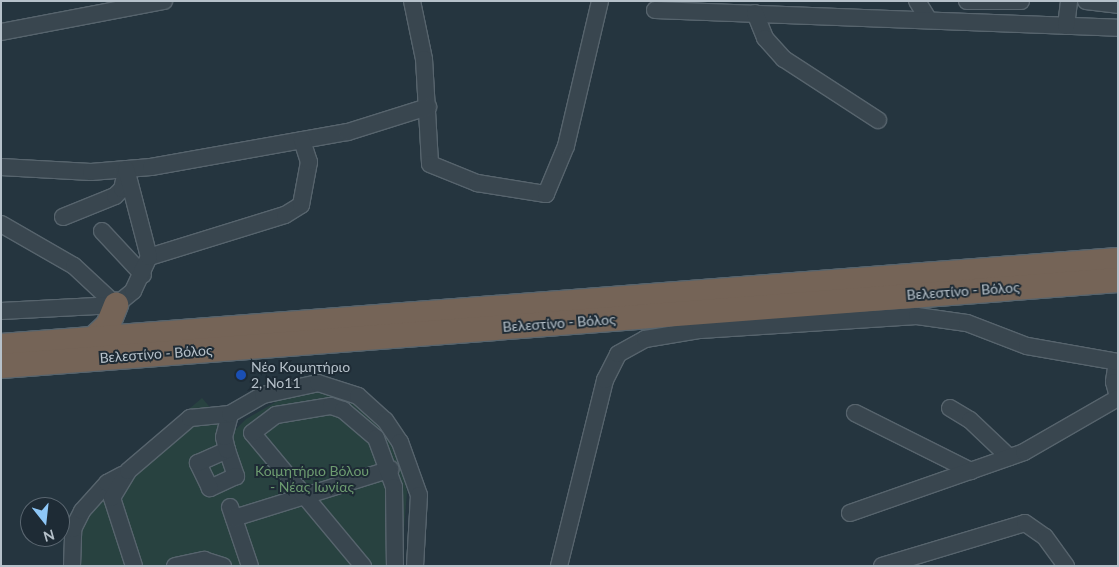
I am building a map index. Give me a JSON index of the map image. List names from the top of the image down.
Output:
{
  "streets": {
    "highway": ["Βελεστίνο - Βόλος"]
  },
  "parks": ["Κοιμητήριο Βόλου - Νέας Ιωνίας"],
  "places": ["Νέο Κοιμητήριο 2, Νο11"],
  "north": "bottom"
}
